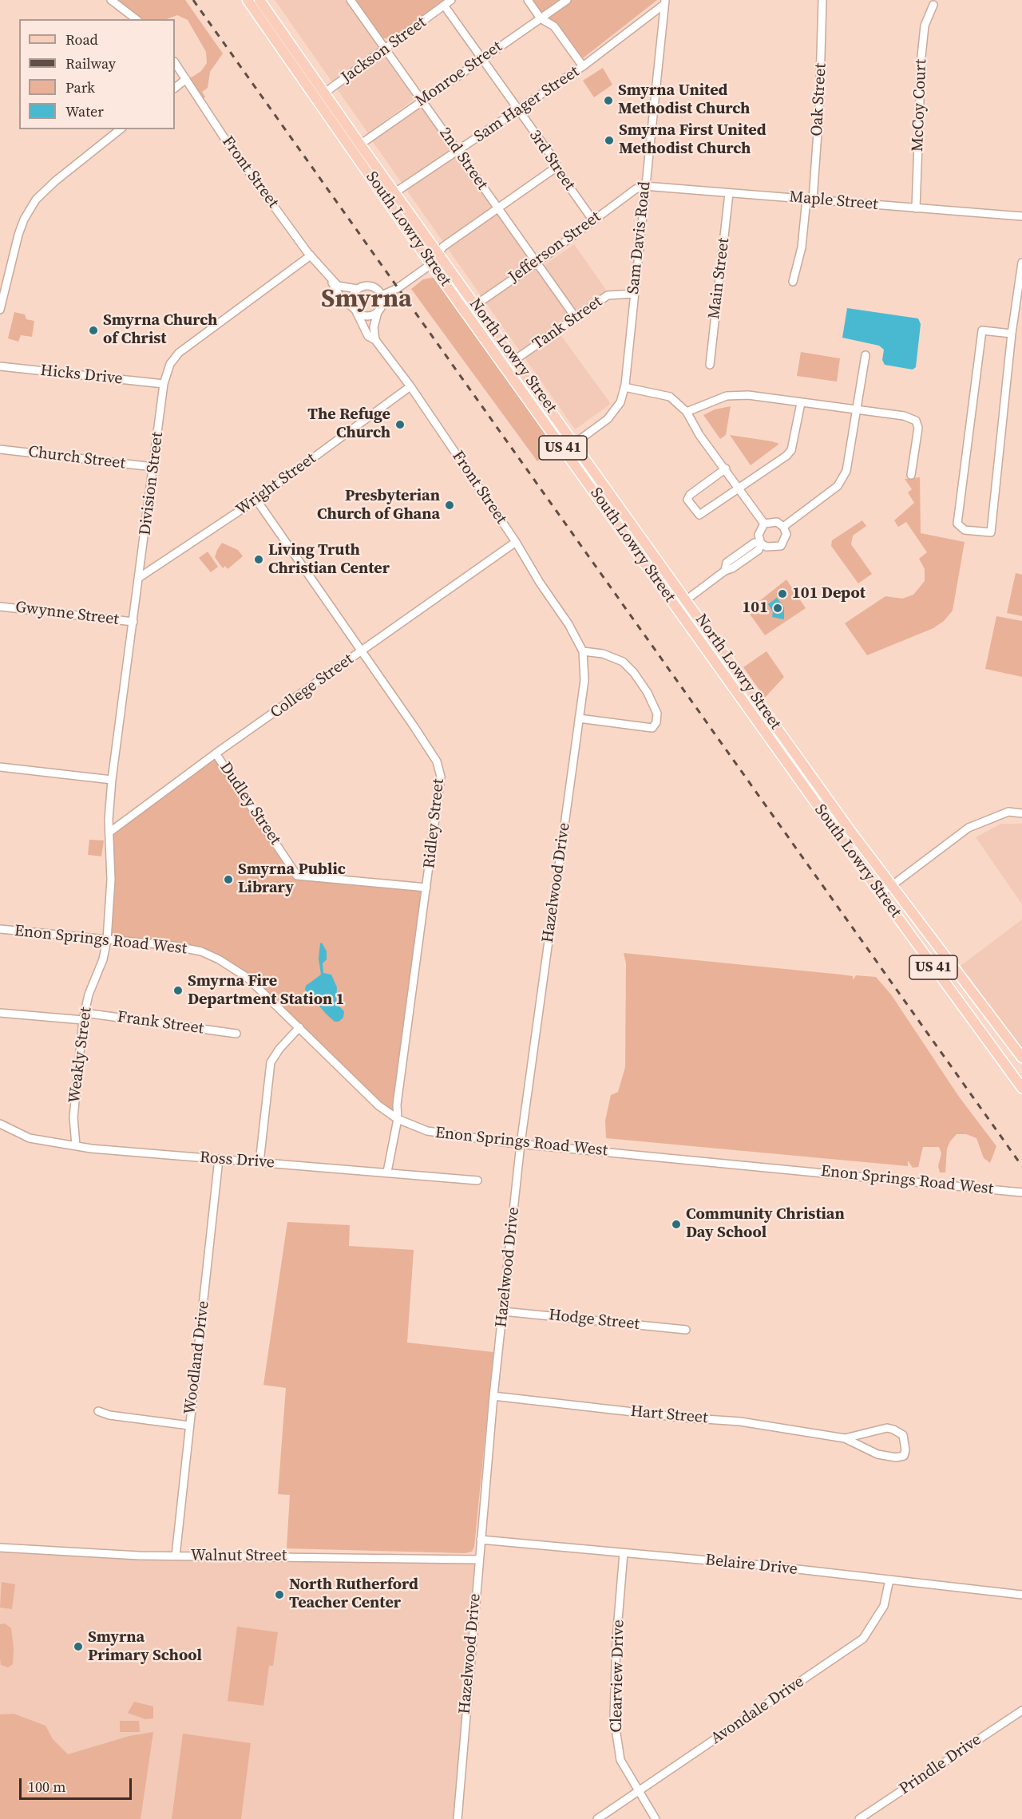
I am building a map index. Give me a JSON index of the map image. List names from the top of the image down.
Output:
{
  "streets": {
    "main road": ["South Lowry Street", "North Lowry Street", "US 41"],
    "street": [
      "Jackson Street",
      "Monroe Street",
      "Oak Street",
      "Sam Hager Street",
      "McCoy Court",
      "2nd Street",
      "3rd Street",
      "Front Street",
      "Maple Street",
      "Sam Davis Road",
      "Jefferson Street",
      "Main Street",
      "Tank Street",
      "Hicks Drive",
      "Church Street",
      "Division Street",
      "Wright Street",
      "Gwynne Street",
      "College Street",
      "Dudley Street",
      "Ridley Street",
      "Hazelwood Drive",
      "Enon Springs Road West",
      "Frank Street",
      "Weakly Street",
      "Ross Drive",
      "Hodge Street",
      "Woodland Drive",
      "Hart Street",
      "Walnut Street",
      "Belaire Drive",
      "Clearview Drive",
      "Avondale Drive",
      "Prindle Drive"
    ]
  },
  "crossings": [
    ["Jackson Street", "2nd Street"],
    ["Jackson Street", "3rd Street"],
    ["Jackson Street", "South Lowry Street"],
    ["Jackson Street", "US 41"],
    ["Monroe Street", "2nd Street"],
    ["Monroe Street", "3rd Street"],
    ["Monroe Street", "South Lowry Street"],
    ["Monroe Street", "North Lowry Street"],
    ["Oak Street", "Maple Street"],
    ["Sam Hager Street", "2nd Street"],
    ["Sam Hager Street", "3rd Street"],
    ["Sam Hager Street", "South Lowry Street"],
    ["Sam Hager Street", "Sam Davis Road"],
    ["Sam Hager Street", "North Lowry Street"],
    ["McCoy Court", "Maple Street"],
    ["2nd Street", "Jefferson Street"],
    ["2nd Street", "Tank Street"],
    ["3rd Street", "Jefferson Street"],
    ["Front Street", "Division Street"],
    ["Front Street", "Wright Street"],
    ["Front Street", "College Street"],
    ["Front Street", "Hazelwood Drive"],
    ["Maple Street", "Sam Davis Road"],
    ["Maple Street", "Jefferson Street"],
    ["Maple Street", "Main Street"],
    ["South Lowry Street", "Sam Davis Road"],
    ["South Lowry Street", "Jefferson Street"],
    ["South Lowry Street", "Tank Street"],
    ["South Lowry Street", "North Lowry Street"],
    ["South Lowry Street", "US 41"],
    ["Sam Davis Road", "Jefferson Street"],
    ["Sam Davis Road", "Tank Street"],
    ["Sam Davis Road", "North Lowry Street"],
    ["Jefferson Street", "North Lowry Street"],
    ["Tank Street", "North Lowry Street"],
    ["Hicks Drive", "Division Street"],
    ["Church Street", "Division Street"],
    ["Division Street", "Wright Street"],
    ["Division Street", "Gwynne Street"],
    ["Wright Street", "Ridley Street"],
    ["College Street", "Dudley Street"],
    ["College Street", "Ridley Street"],
    ["College Street", "Hazelwood Drive"],
    ["Dudley Street", "Ridley Street"],
    ["Ridley Street", "Enon Springs Road West"],
    ["Ridley Street", "Ross Drive"],
    ["Hazelwood Drive", "Enon Springs Road West"],
    ["Hazelwood Drive", "Hodge Street"],
    ["Hazelwood Drive", "Hart Street"],
    ["Hazelwood Drive", "Walnut Street"],
    ["Hazelwood Drive", "Belaire Drive"],
    ["Enon Springs Road West", "Weakly Street"],
    ["Frank Street", "Weakly Street"],
    ["Weakly Street", "Ross Drive"],
    ["Ross Drive", "Woodland Drive"],
    ["Woodland Drive", "Walnut Street"],
    ["Belaire Drive", "Clearview Drive"],
    ["Belaire Drive", "Avondale Drive"],
    ["Clearview Drive", "Avondale Drive"]
  ],
  "districts": ["Smyrna"],
  "places": [
    "Smyrna United Methodist Church",
    "Smyrna First United Methodist Church",
    "Smyrna Church of Christ",
    "The Refuge Church",
    "Presbyterian Church of Ghana",
    "Living Truth Christian Center",
    "101 Depot",
    "101",
    "Smyrna Public Library",
    "Smyrna Fire Department Station 1",
    "Community Christian Day School",
    "North Rutherford Teacher Center",
    "Smyrna Primary School"
  ],
  "legend": [
    "Road",
    "Railway",
    "Park",
    "Water"
  ],
  "scale_bar": "100 m"
}
